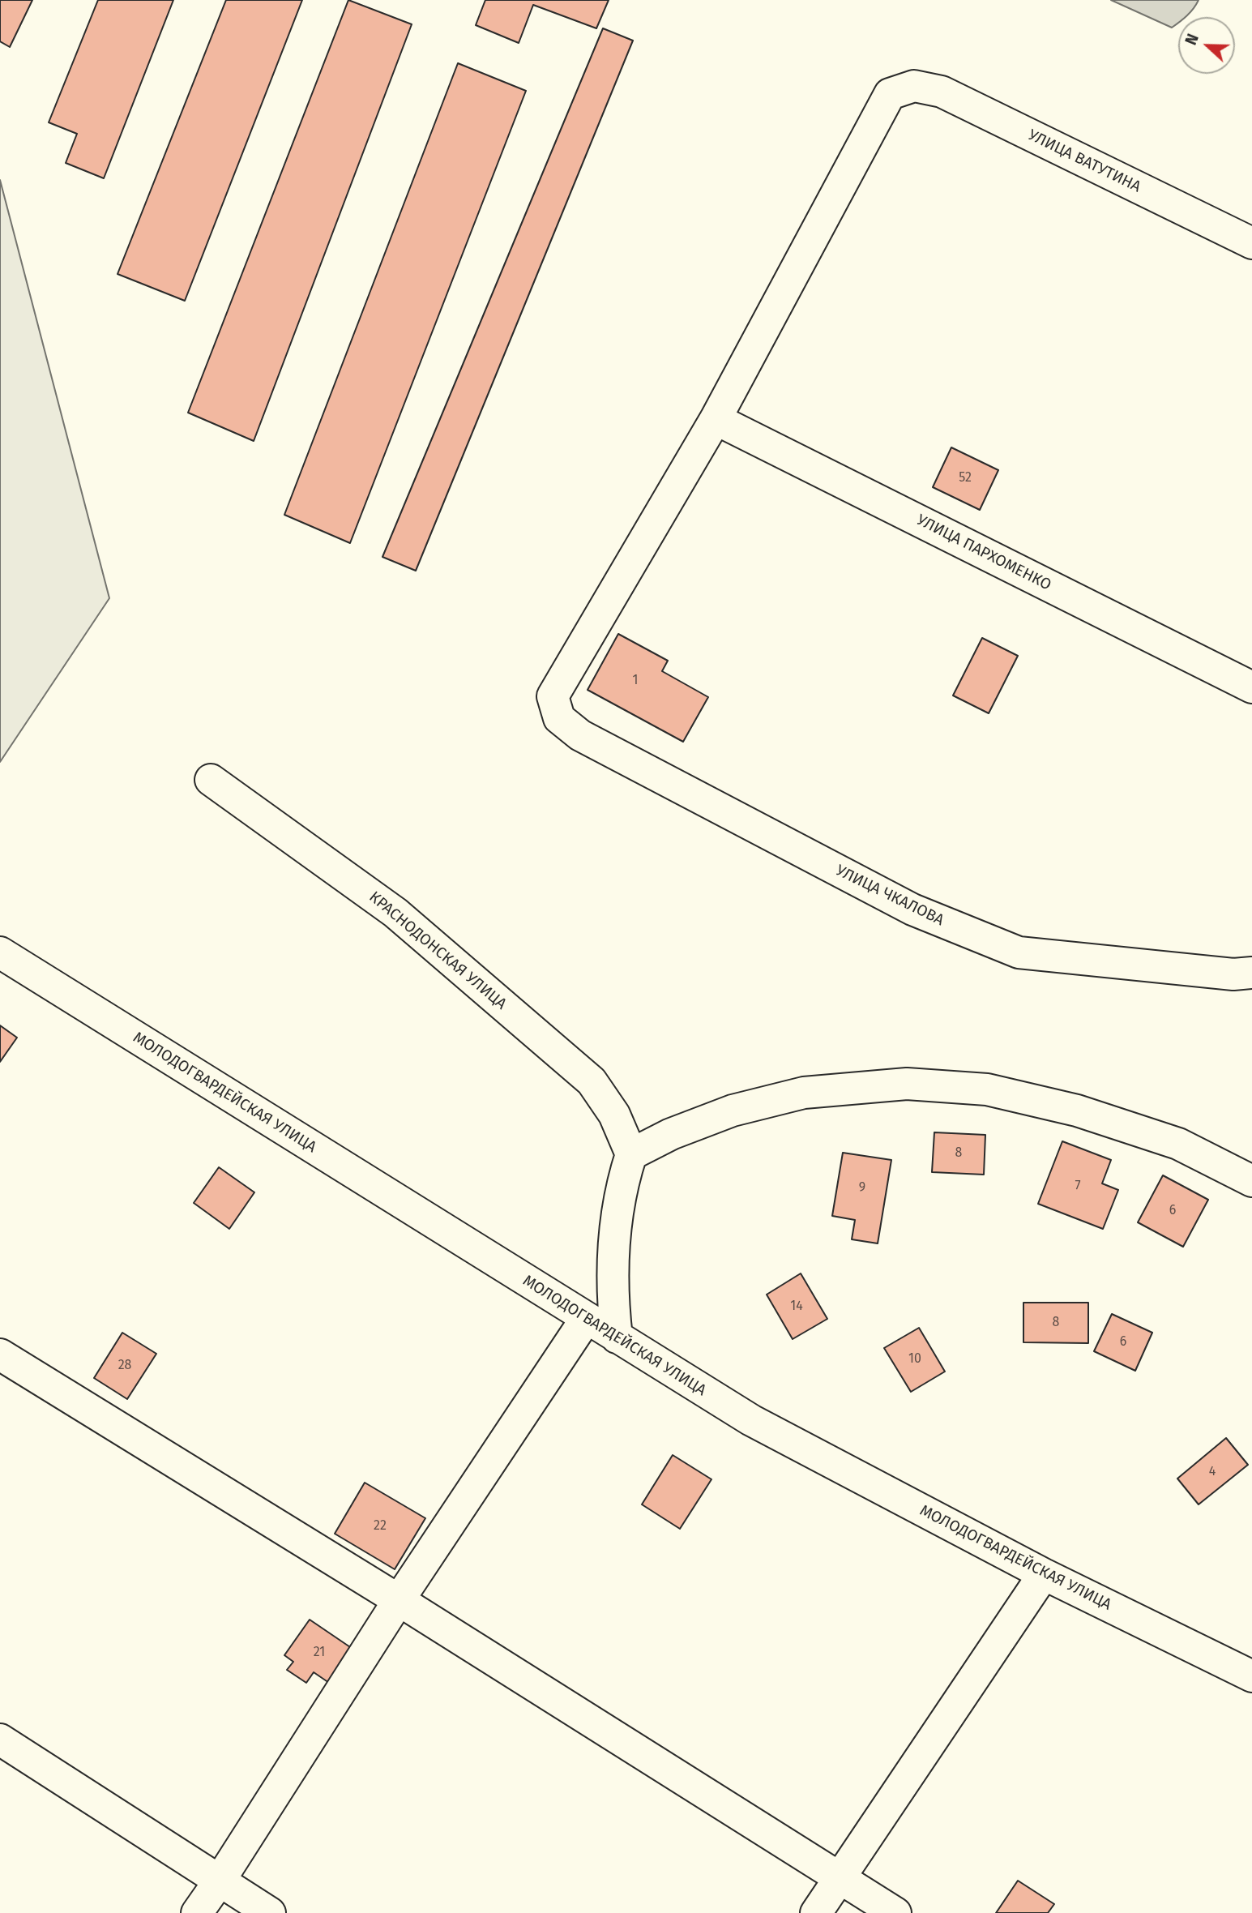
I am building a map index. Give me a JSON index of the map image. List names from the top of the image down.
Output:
{
  "streets": {
    "street": [
      "УЛИЦА ВАТУТИНА",
      "УЛИЦА ПАРХОМЕНКО",
      "УЛИЦА ЧКАЛОВА",
      "КРАСНОДОНСКАЯ УЛИЦА",
      "МОЛОДОГВАРДЕЙСКАЯ УЛИЦА"
    ]
  },
  "crossings": [
    ["УЛИЦА ВАТУТИНА", "УЛИЦА ПАРХОМЕНКО"],
    ["УЛИЦА ВАТУТИНА", "УЛИЦА ЧКАЛОВА"],
    ["УЛИЦА ПАРХОМЕНКО", "УЛИЦА ЧКАЛОВА"]
  ],
  "house_numbers": [
    "52",
    "1",
    "8",
    "7",
    "9",
    "6",
    "14",
    "8",
    "6",
    "10",
    "28",
    "4",
    "22",
    "21"
  ],
  "north": "left"
}
